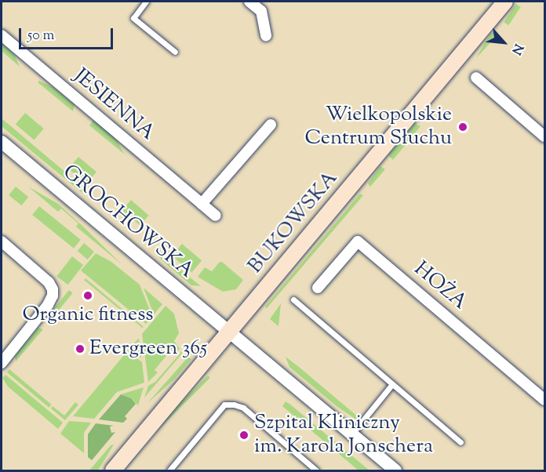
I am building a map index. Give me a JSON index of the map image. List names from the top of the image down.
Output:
{
  "streets": {
    "main road": ["BUKOWSKA"],
    "street": ["JESIENNA", "GROCHOWSKA", "HOŻA"]
  },
  "crossings": [
    ["GROCHOWSKA", "BUKOWSKA"]
  ],
  "places": [
    "Wielkopolskie Centrum Słuchu",
    "Organic fitness",
    "Evergreen 365",
    "Szpital Kliniczny im. Karola Jonschera"
  ],
  "scale_bar": "50 m",
  "north": "bottom right"
}
